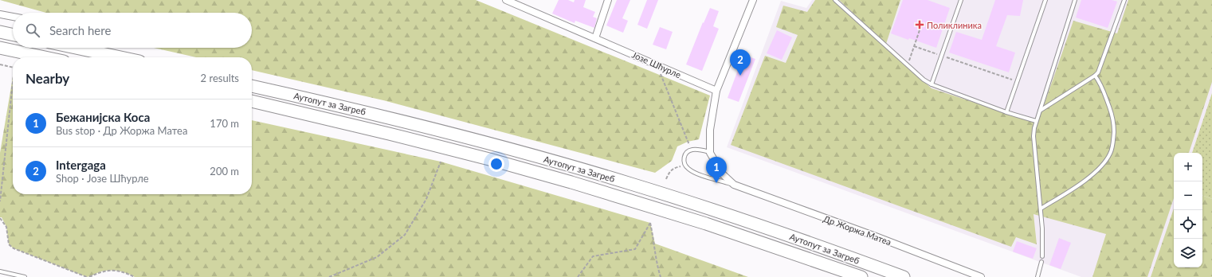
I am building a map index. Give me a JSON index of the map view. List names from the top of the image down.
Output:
{
  "streets": {
    "highway": ["Аутопут за Загреб"],
    "street": ["Јозе Шћурле", "Др Жоржа Матеа"]
  },
  "places": {
    "health": ["Поликлиника"]
  },
  "page": {
    "search": "Search here",
    "pins": ["2", "1"],
    "heading": ["Nearby", "2 results"],
    "list": [
      {
        "mark": "1",
        "name": "Бежанијска Коса",
        "note": "Bus stop · Др Жоржа Матеа",
        "value": "170 m"
      },
      {
        "mark": "2",
        "name": "Intergaga",
        "note": "Shop · Јозе Шћурле",
        "value": "200 m"
      }
    ],
    "map_buttons": ["+", "−"]
  }
}
